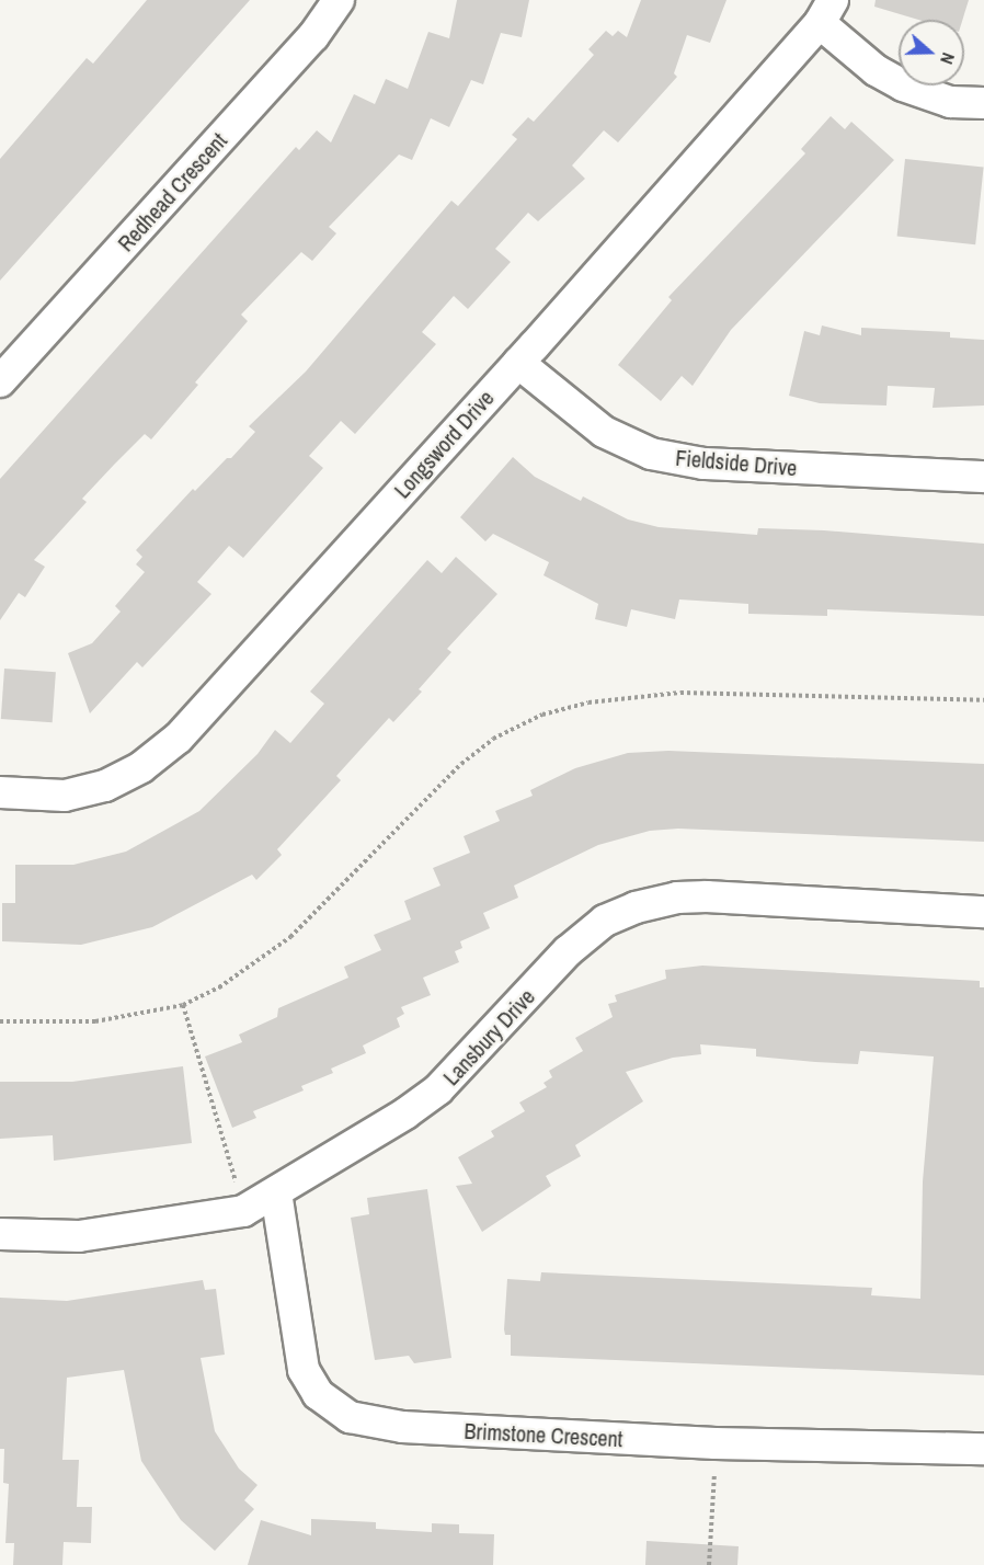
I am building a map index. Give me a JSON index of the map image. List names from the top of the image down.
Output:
{
  "streets": {
    "street": [
      "Redhead Crescent",
      "Longsword Drive",
      "Fieldside Drive",
      "Lansbury Drive",
      "Brimstone Crescent"
    ]
  },
  "crossings": [
    ["Longsword Drive", "Fieldside Drive"],
    ["Lansbury Drive", "Brimstone Crescent"]
  ],
  "north": "right"
}
